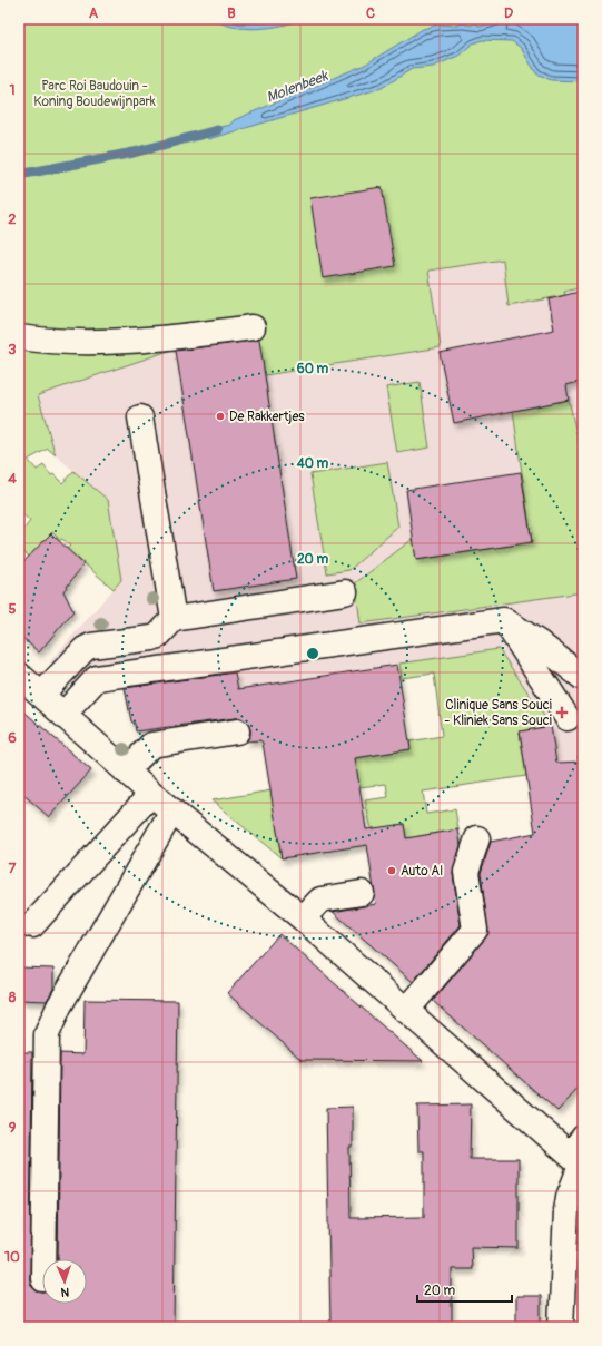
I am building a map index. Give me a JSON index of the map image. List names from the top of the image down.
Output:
{
  "water": ["Molenbeek"],
  "parks": ["Parc Roi Baudouin - Koning Boudewijnpark"],
  "places": {
    "other": ["De Rakkertjes", "Auto AI"],
    "health": ["Clinique Sans Souci - Kliniek Sans Souci"]
  },
  "scale_bar": "20 m",
  "north": "bottom",
  "grid": {
    "columns": [
      "A",
      "B",
      "C",
      "D"
    ],
    "rows": [
      "1",
      "2",
      "3",
      "4",
      "5",
      "6",
      "7",
      "8",
      "9",
      "10"
    ]
  },
  "rings": ["60 m", "40 m", "20 m"]
}
